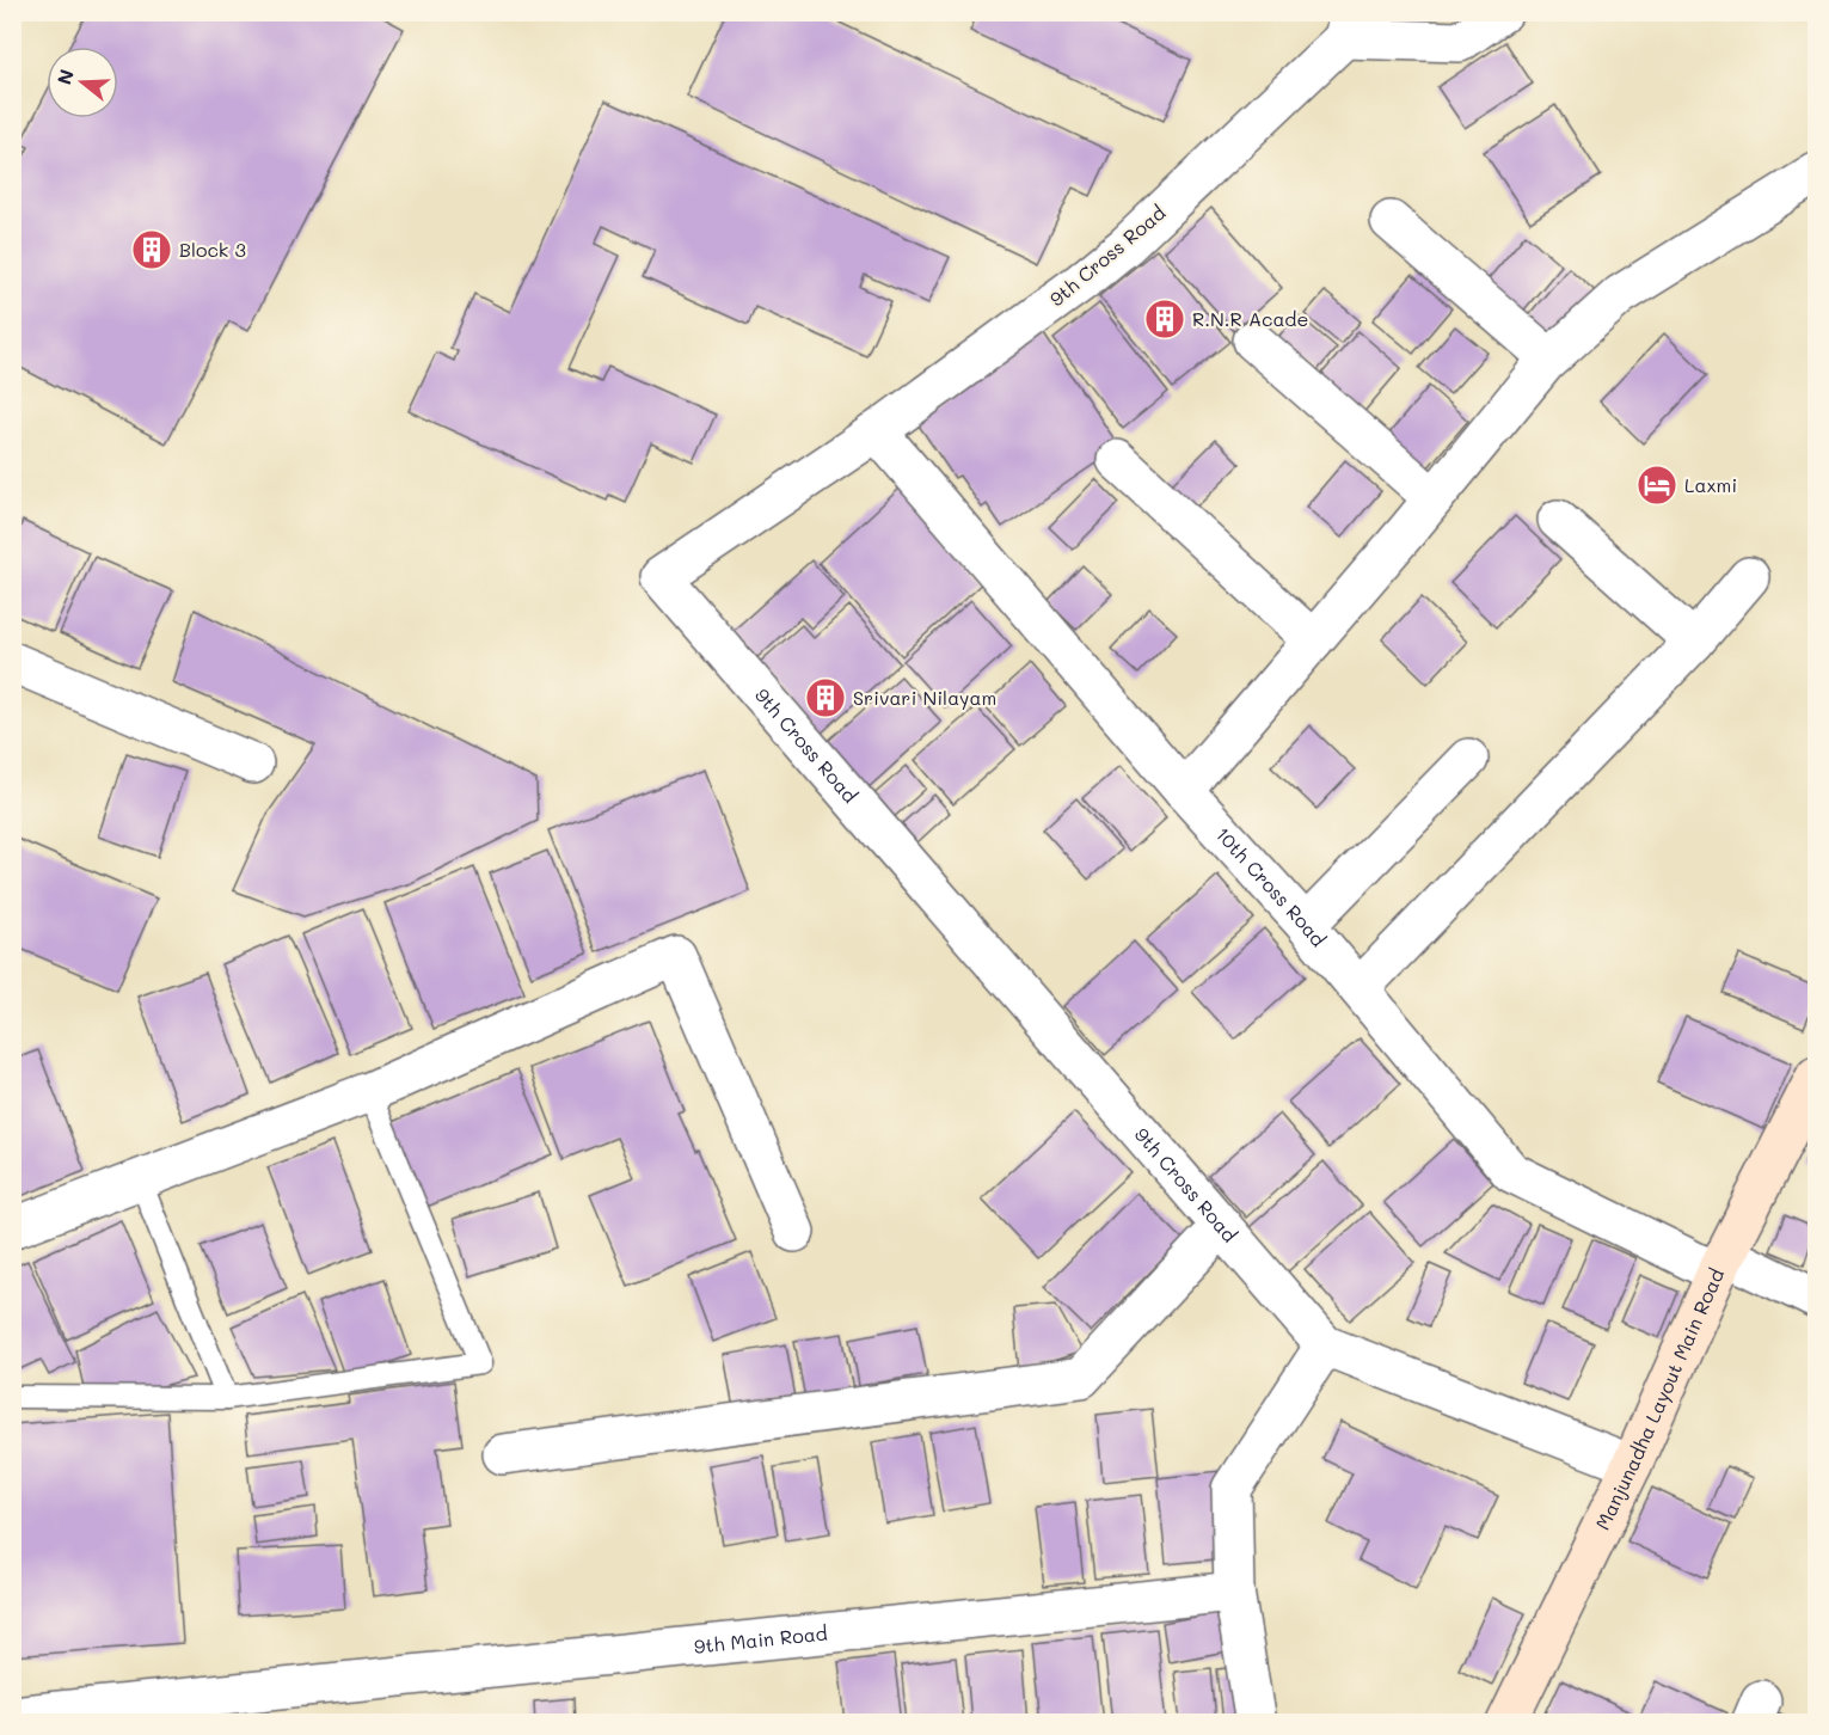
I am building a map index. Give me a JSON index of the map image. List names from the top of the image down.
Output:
{
  "streets": {
    "street": [
      "9th Cross Road",
      "10th Cross Road",
      "Manjunadha Layout Main Road",
      "9th Main Road"
    ]
  },
  "crossings": [
    ["9th Cross Road", "10th Cross Road"],
    ["9th Cross Road", "Manjunadha Layout Main Road"],
    ["10th Cross Road", "Manjunadha Layout Main Road"]
  ],
  "places": {
    "building": ["Block 3", "R.N.R Acade", "Srivari Nilayam"],
    "hotel": ["Laxmi"]
  },
  "north": "left"
}
